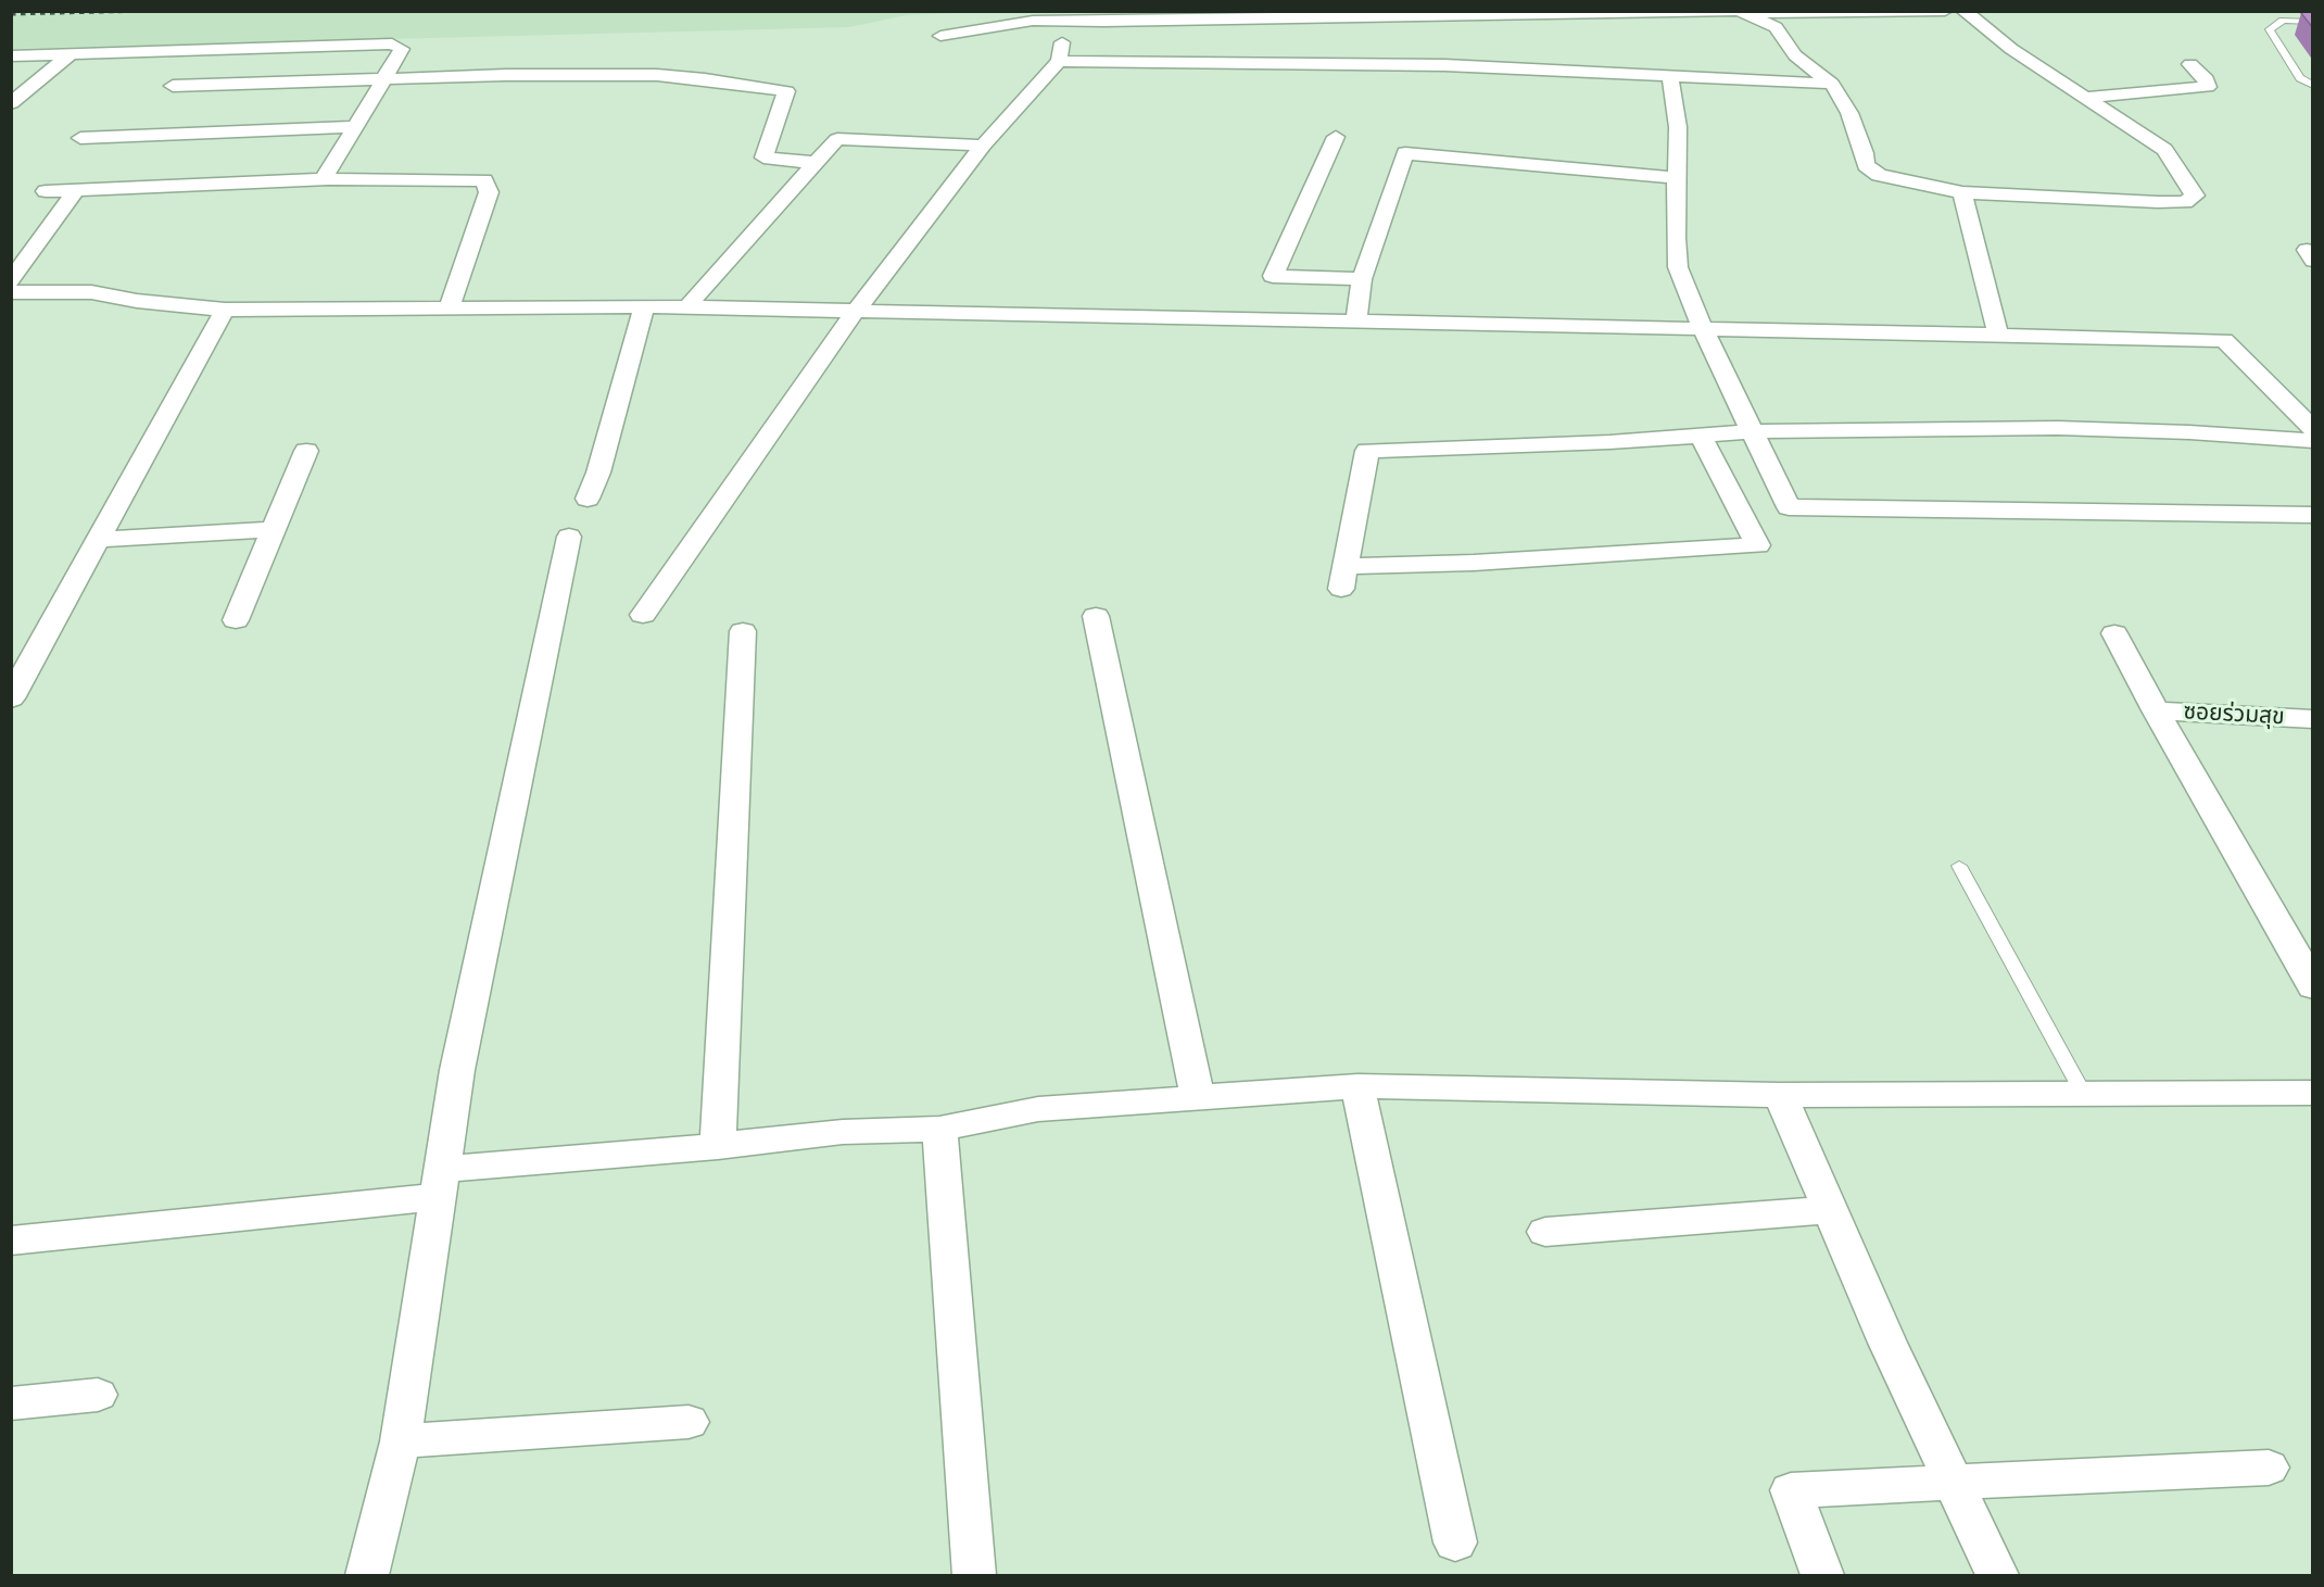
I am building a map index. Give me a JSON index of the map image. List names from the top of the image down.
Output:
{
  "streets": {
    "street": ["ซอยร่วมสุข"]
  }
}
